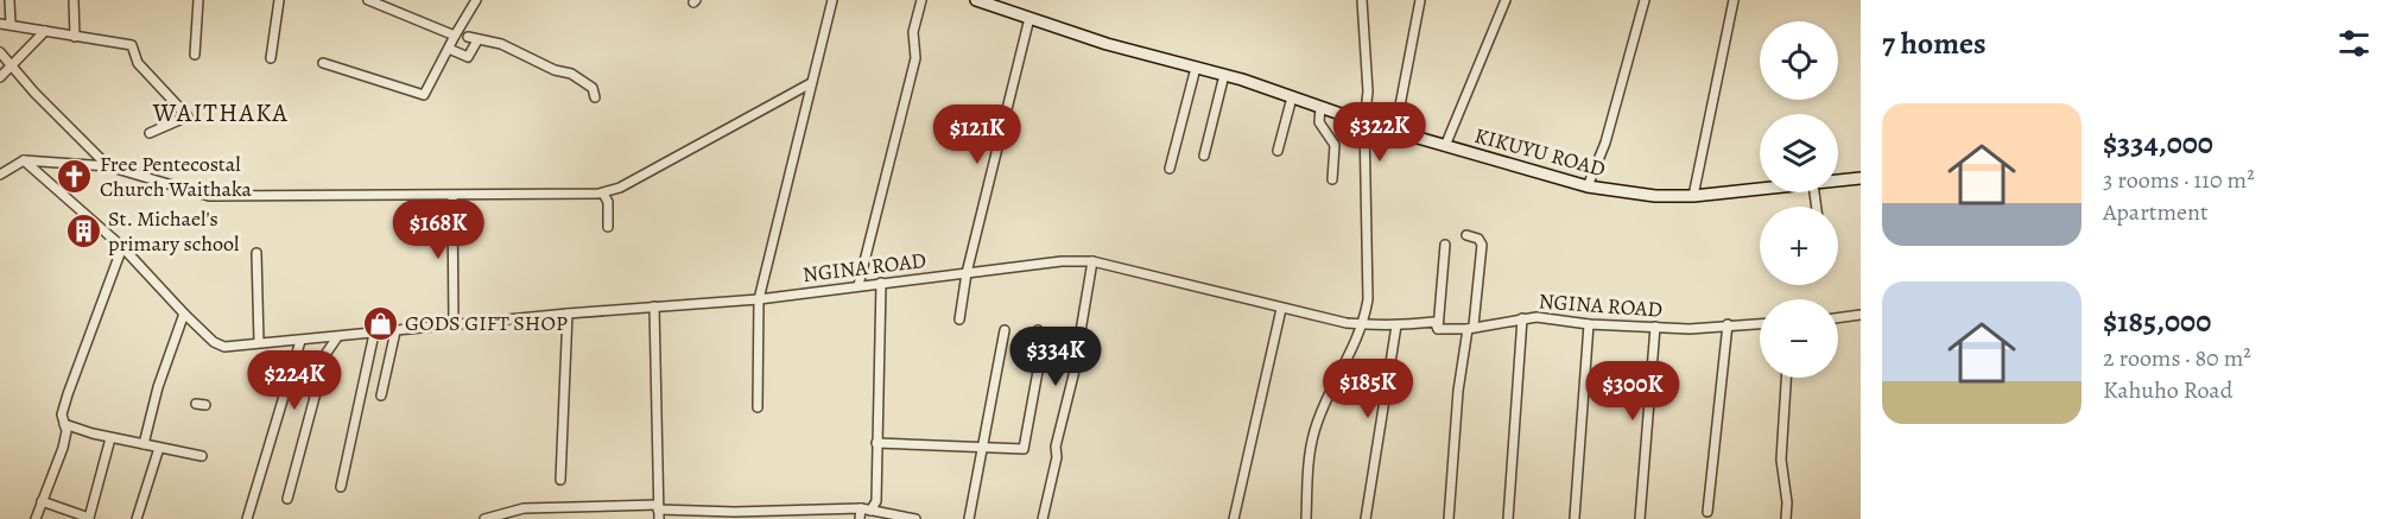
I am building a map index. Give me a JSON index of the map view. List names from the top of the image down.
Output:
{
  "streets": {
    "main road": ["KIKUYU ROAD"],
    "street": ["NGINA ROAD"]
  },
  "districts": ["WAITHAKA"],
  "places": {
    "church": ["Free Pentecostal Church Waithaka"],
    "building": ["St. Michael's primary school"],
    "shop": ["GODS GIFT SHOP"]
  },
  "page": {
    "heading": "7 homes",
    "map_buttons": ["+", "−"],
    "list": [
      {
        "name": "$334,000",
        "note": "3 rooms · 110 m² · Apartment"
      },
      {
        "name": "$185,000",
        "note": "2 rooms · 80 m² · Kahuho Road"
      }
    ],
    "price": [
      "$322K",
      "$121K",
      "$168K",
      "$334K",
      "$224K",
      "$185K",
      "$300K"
    ]
  }
}
